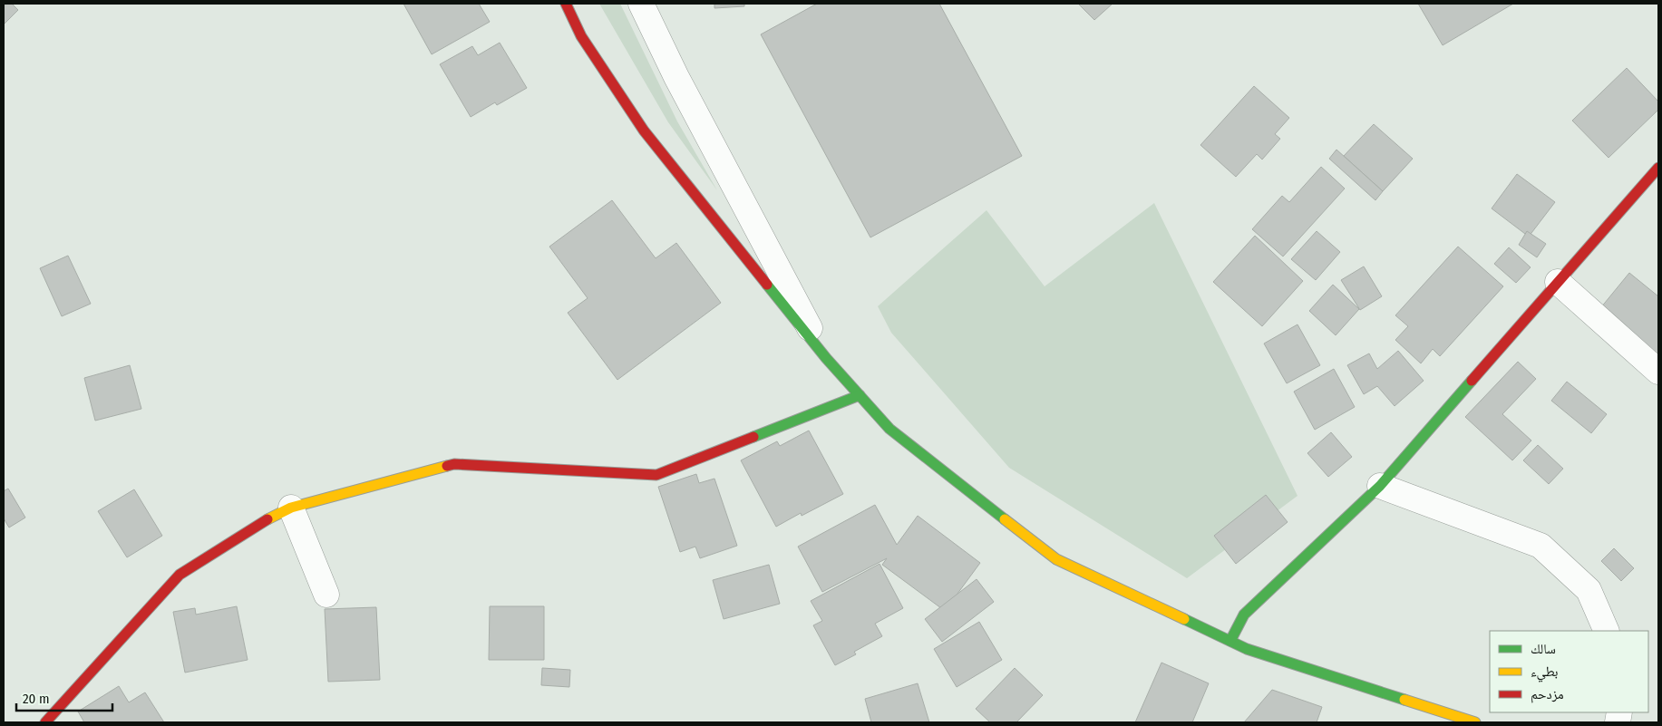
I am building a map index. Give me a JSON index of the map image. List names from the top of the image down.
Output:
{
  "legend": ["سالك", "بطيء", "مزدحم"],
  "scale_bar": "20 m"
}
